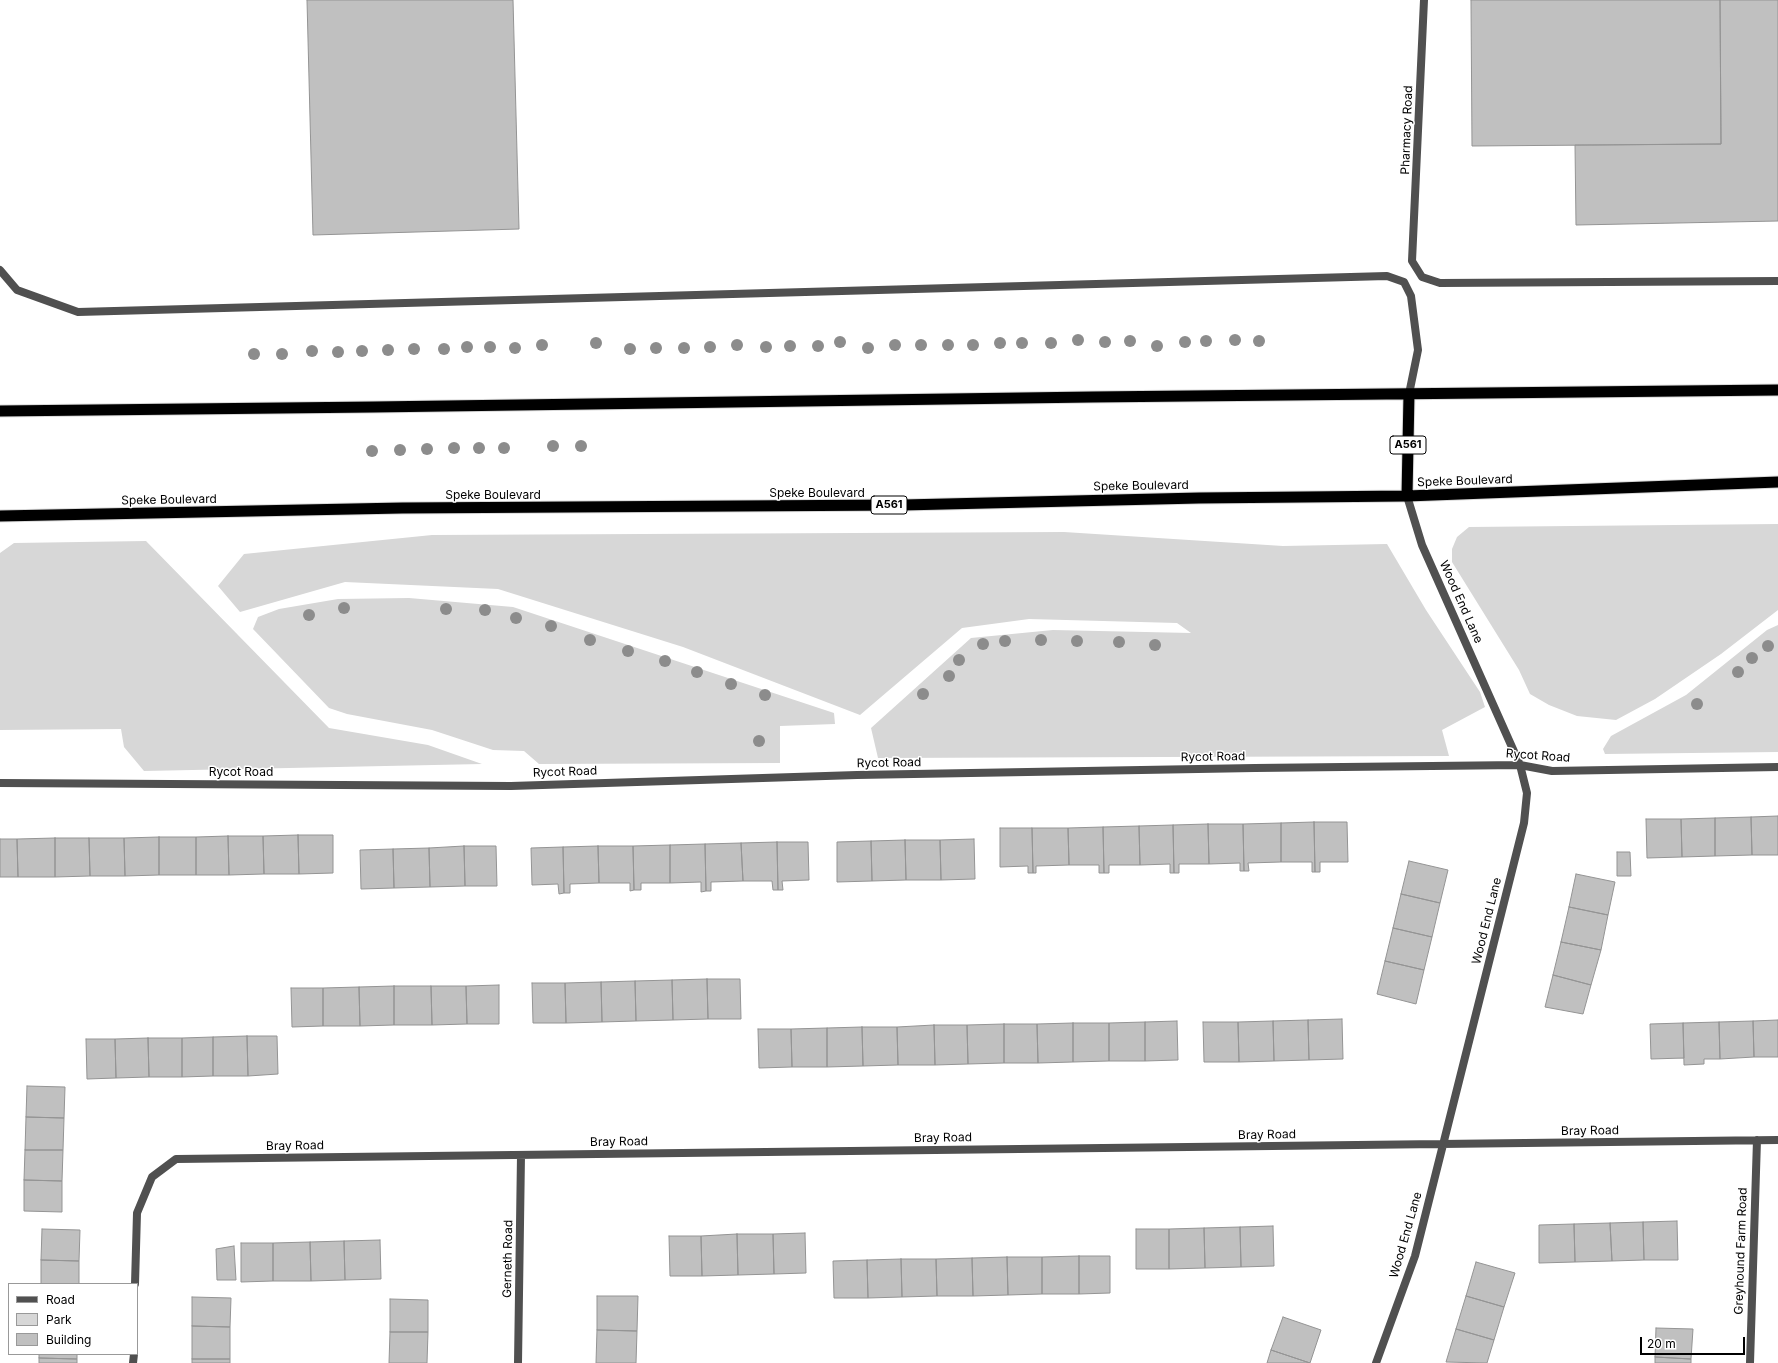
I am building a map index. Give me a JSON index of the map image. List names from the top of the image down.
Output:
{
  "streets": {
    "highway": ["A561", "Speke Boulevard"],
    "street": [
      "Pharmacy Road",
      "Wood End Lane",
      "Rycot Road",
      "Bray Road",
      "Greyhound Farm Road",
      "Gerneth Road"
    ]
  },
  "crossings": [
    ["A561", "Speke Boulevard"],
    ["A561", "Wood End Lane"],
    ["Speke Boulevard", "Wood End Lane"],
    ["Wood End Lane", "Rycot Road"],
    ["Wood End Lane", "Bray Road"],
    ["Bray Road", "Greyhound Farm Road"],
    ["Bray Road", "Gerneth Road"]
  ],
  "legend": ["Road", "Park", "Building"],
  "scale_bar": "20 m"
}
